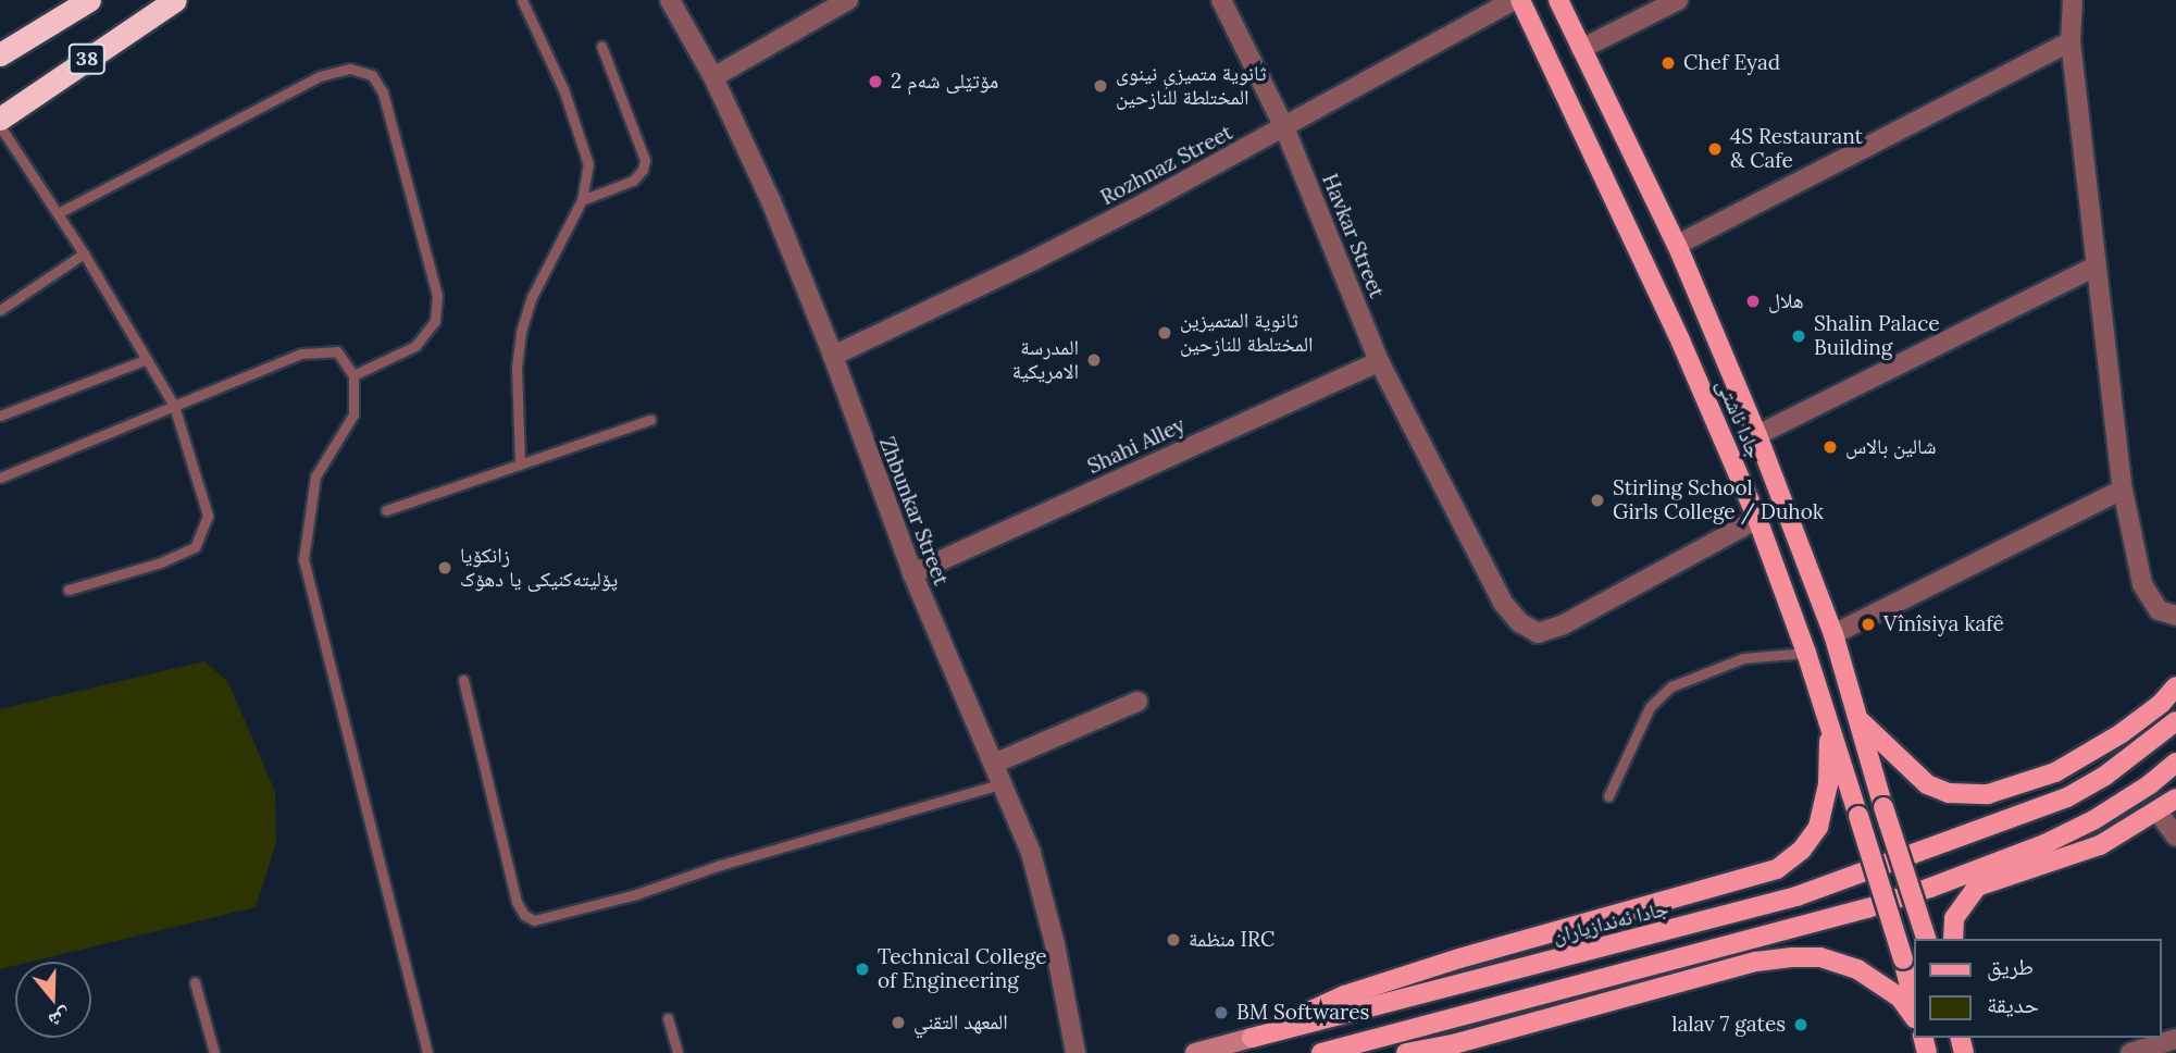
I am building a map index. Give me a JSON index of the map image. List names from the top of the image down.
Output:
{
  "streets": {
    "highway": ["38"],
    "main road": ["جادا ئاشتی", "جادا ئەندازیاران"],
    "street": [
      "Rozhnaz Street",
      "Havkar Street",
      "Shahi Alley",
      "Zhbunkar Street"
    ]
  },
  "crossings": [
    ["Rozhnaz Street", "Havkar Street"],
    ["Rozhnaz Street", "جادا ئاشتی"],
    ["Rozhnaz Street", "Zhbunkar Street"],
    ["Havkar Street", "جادا ئاشتی"],
    ["Havkar Street", "Shahi Alley"],
    ["Shahi Alley", "Zhbunkar Street"]
  ],
  "places": [
    "Chef Eyad",
    "مۆتێلی شەم 2",
    "ثانوية متميزي نينوى المختلطة للنازحين",
    "4S Restaurant & Cafe",
    "هلال",
    "ثانوية المتميزين المختلطة للنازحين",
    "Shalin Palace Building",
    "المدرسة الامريكية",
    "شالين بالاس",
    "Stirling School Girls College / Duhok",
    "زانکۆیا پۆلیتەکنیکی یا دهۆک",
    "Vînîsiya kafê",
    "منظمة IRC",
    "Technical College of Engineering",
    "BM Softwares",
    "المعهد التقني",
    "lalav 7 gates"
  ],
  "legend": ["طريق", "حديقة"],
  "north": "bottom"
}
